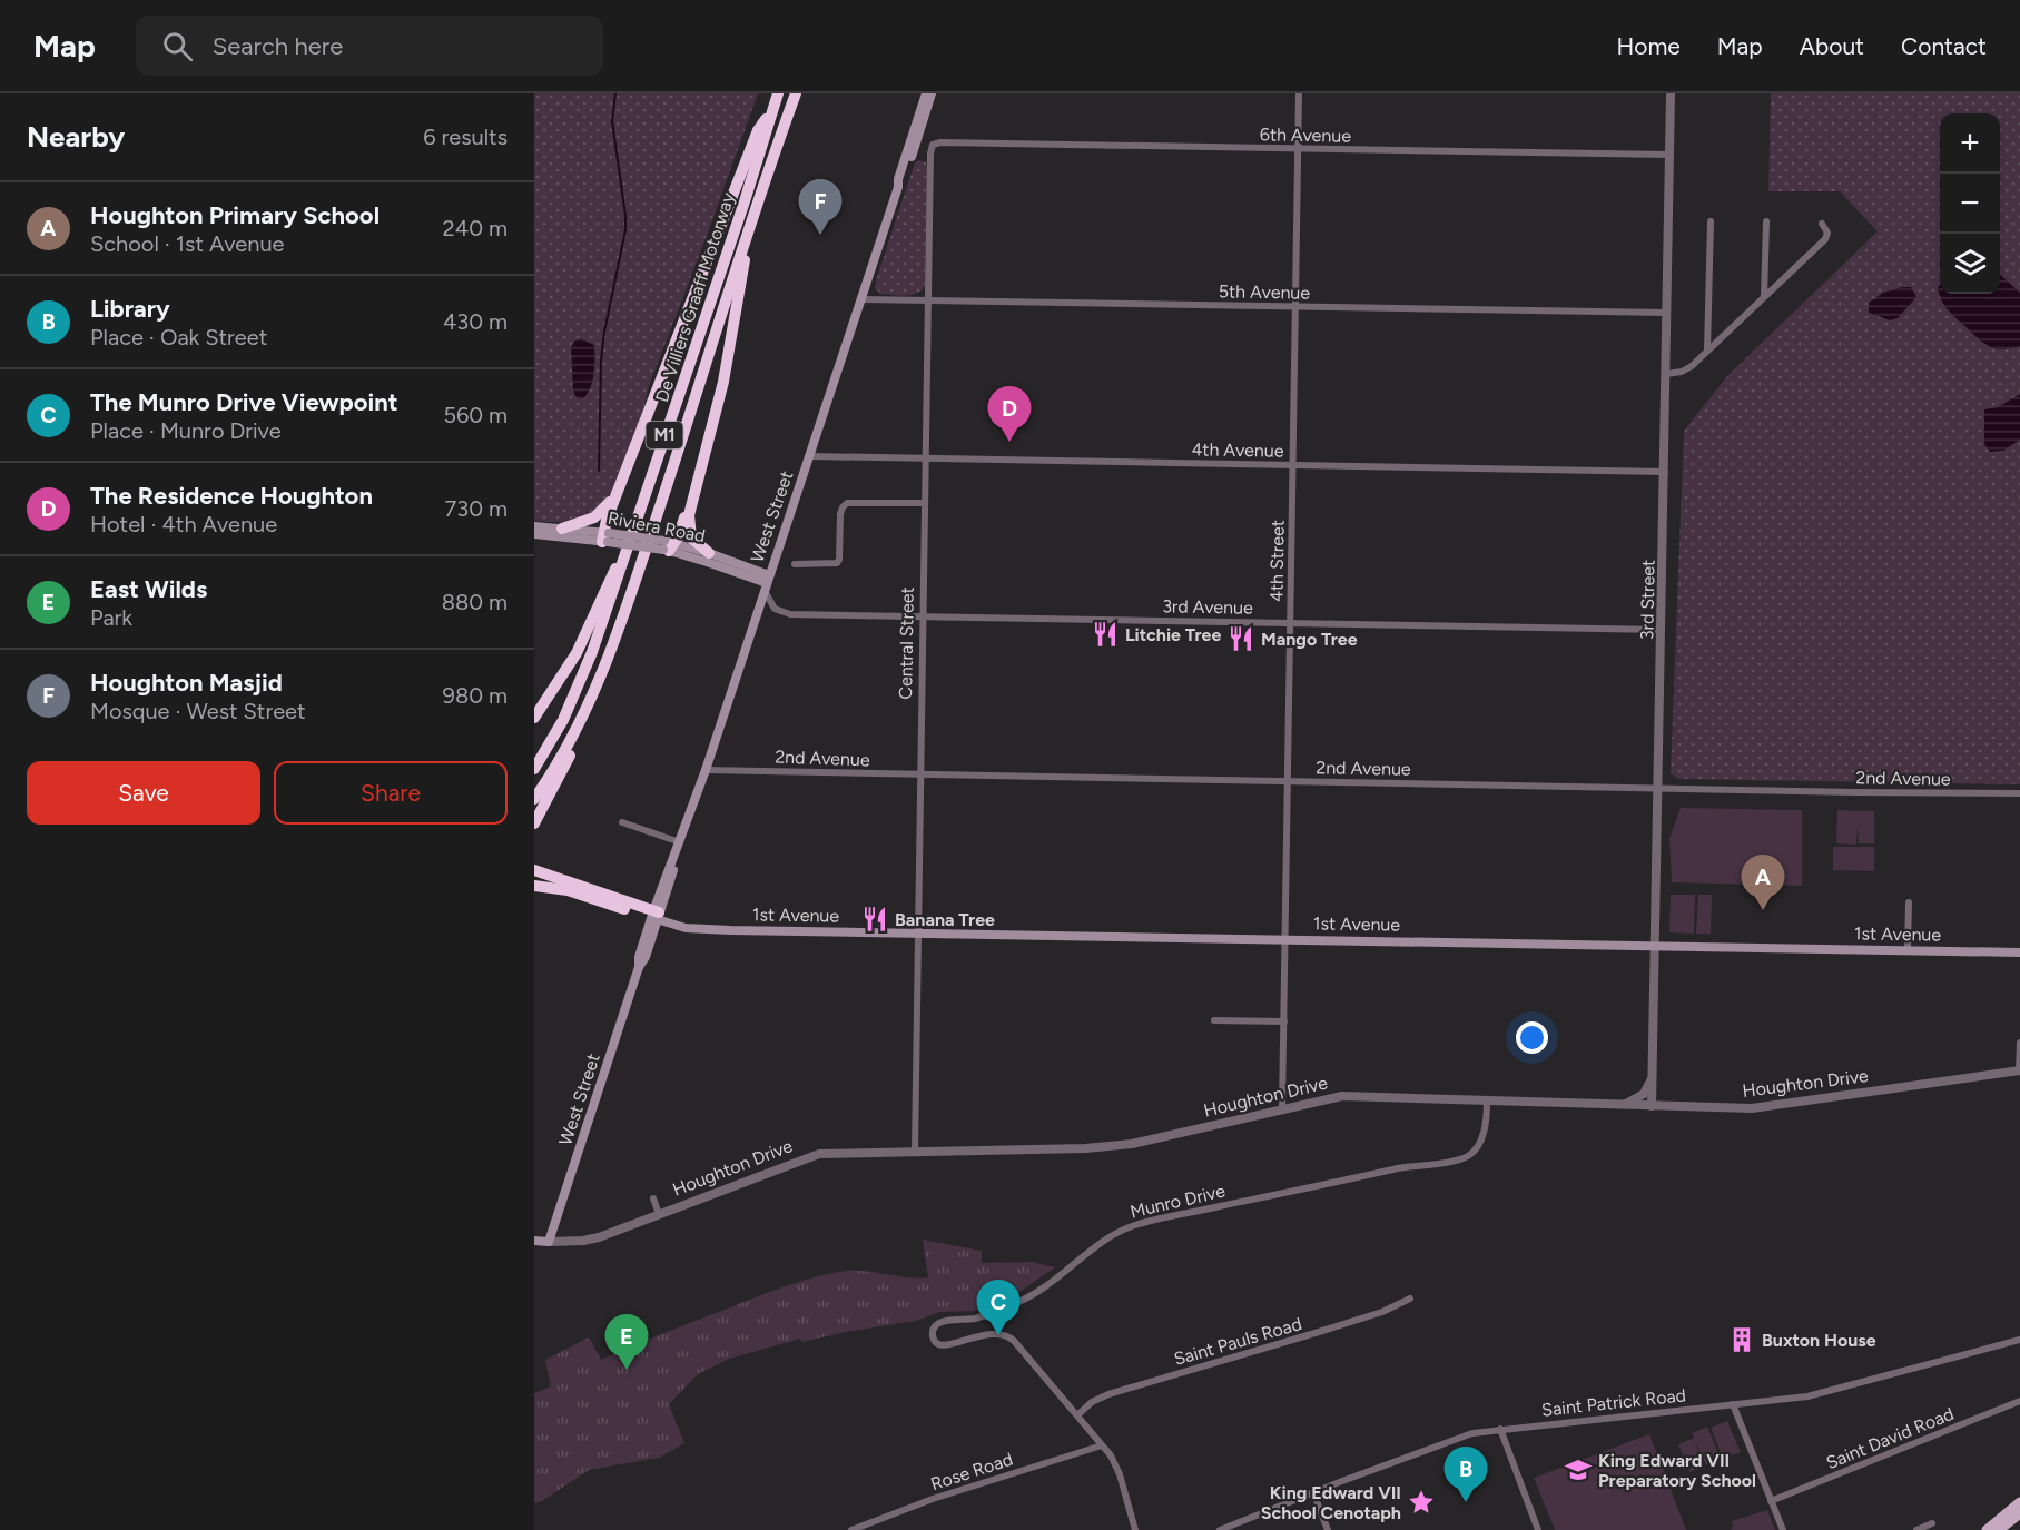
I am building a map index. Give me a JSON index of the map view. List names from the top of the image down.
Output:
{
  "streets": {
    "highway": ["De Villiers Graaff Motorway", "M1"],
    "main road": [
      "West Street",
      "Riviera Road",
      "1st Avenue",
      "Houghton Drive"
    ],
    "street": [
      "6th Avenue",
      "5th Avenue",
      "4th Avenue",
      "4th Street",
      "3rd Street",
      "3rd Avenue",
      "Central Street",
      "2nd Avenue",
      "Munro Drive",
      "Saint Pauls Road",
      "Saint Patrick Road",
      "Saint David Road",
      "Rose Road"
    ]
  },
  "crossings": [
    ["6th Avenue", "4th Street"],
    ["6th Avenue", "3rd Street"],
    ["6th Avenue", "Central Street"],
    ["5th Avenue", "West Street"],
    ["5th Avenue", "4th Street"],
    ["5th Avenue", "3rd Street"],
    ["5th Avenue", "Central Street"],
    ["4th Avenue", "West Street"],
    ["4th Avenue", "4th Street"],
    ["4th Avenue", "3rd Street"],
    ["4th Avenue", "Central Street"],
    ["West Street", "Riviera Road"],
    ["West Street", "3rd Avenue"],
    ["West Street", "2nd Avenue"],
    ["West Street", "1st Avenue"],
    ["West Street", "Houghton Drive"],
    ["Riviera Road", "3rd Avenue"],
    ["4th Street", "3rd Avenue"],
    ["4th Street", "2nd Avenue"],
    ["4th Street", "1st Avenue"],
    ["4th Street", "Houghton Drive"],
    ["3rd Street", "3rd Avenue"],
    ["3rd Street", "2nd Avenue"],
    ["3rd Street", "1st Avenue"],
    ["3rd Street", "Houghton Drive"],
    ["3rd Avenue", "Central Street"],
    ["Central Street", "2nd Avenue"],
    ["Central Street", "1st Avenue"],
    ["Central Street", "Houghton Drive"],
    ["Houghton Drive", "Munro Drive"],
    ["Munro Drive", "Saint Pauls Road"],
    ["Munro Drive", "Rose Road"]
  ],
  "places": {
    "restaurant": ["Litchie Tree", "Mango Tree", "Banana Tree"],
    "building": ["Buxton House"],
    "school or university": ["King Edward VII Preparatory School"],
    "place": ["King Edward VII School Cenotaph"]
  },
  "page": {
    "header": "Map",
    "search": "Search here",
    "nav": [
      "Home",
      "Map",
      "About",
      "Contact"
    ],
    "heading": ["Nearby", "6 results"],
    "map_buttons": ["+", "−"],
    "pins": [
      "F",
      "D",
      "A",
      "C",
      "E",
      "B"
    ],
    "list": [
      {
        "mark": "A",
        "name": "Houghton Primary School",
        "note": "School · 1st Avenue",
        "value": "240 m"
      },
      {
        "mark": "B",
        "name": "Library",
        "note": "Place · Oak Street",
        "value": "430 m"
      },
      {
        "mark": "C",
        "name": "The Munro Drive Viewpoint",
        "note": "Place · Munro Drive",
        "value": "560 m"
      },
      {
        "mark": "D",
        "name": "The Residence Houghton",
        "note": "Hotel · 4th Avenue",
        "value": "730 m"
      },
      {
        "mark": "E",
        "name": "East Wilds",
        "note": "Park",
        "value": "880 m"
      },
      {
        "mark": "F",
        "name": "Houghton Masjid",
        "note": "Mosque · West Street",
        "value": "980 m"
      }
    ],
    "buttons": ["Save", "Share"]
  }
}
